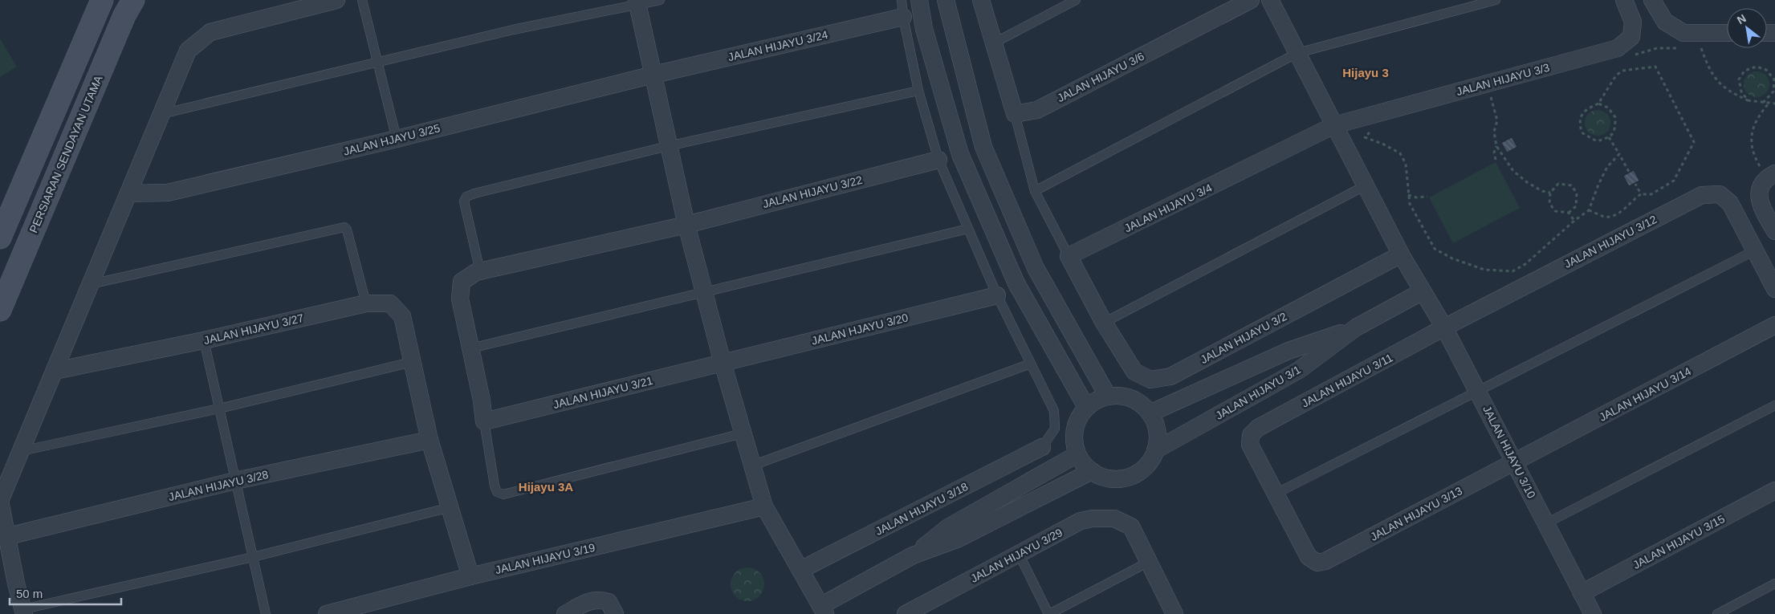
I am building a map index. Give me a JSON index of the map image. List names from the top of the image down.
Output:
{
  "streets": {
    "main road": ["PERSIARAN SENDAYAN UTAMA"],
    "street": [
      "JALAN HIJAYU 3/24",
      "JALAN HIJAYU 3/6",
      "JALAN HIJAYU 3/3",
      "JALAN HJAYU 3/25",
      "JALAN HIJAYU 3/22",
      "JALAN HIJAYU 3/4",
      "JALAN HIJAYU 3/12",
      "JALAN HIJAYU 3/27",
      "JALAN HJAYU 3/20",
      "JALAN HIJAYU 3/2",
      "JALAN HIJAYU 3/11",
      "JALAN HIJAYU 3/21",
      "JALAN HIJAYU 3/1",
      "JALAN HIJAYU 3/14",
      "JALAN HIJAYU 3/10",
      "JALAN HIJAYU 3/28",
      "JALAN HIJAYU 3/18",
      "JALAN HIJAYU 3/13",
      "JALAN HIJAYU 3/15",
      "JALAN HIJAYU 3/29",
      "JALAN HIJAYU 3/19"
    ]
  },
  "crossings": [
    ["JALAN HIJAYU 3/24", "JALAN HJAYU 3/25"],
    ["JALAN HIJAYU 3/3", "JALAN HIJAYU 3/4"],
    ["JALAN HIJAYU 3/3", "JALAN HIJAYU 3/10"],
    ["JALAN HIJAYU 3/4", "JALAN HIJAYU 3/10"],
    ["JALAN HIJAYU 3/12", "JALAN HIJAYU 3/11"],
    ["JALAN HIJAYU 3/12", "JALAN HIJAYU 3/10"],
    ["JALAN HIJAYU 3/27", "JALAN HIJAYU 3/28"],
    ["JALAN HIJAYU 3/27", "JALAN HIJAYU 3/19"],
    ["JALAN HJAYU 3/20", "JALAN HIJAYU 3/21"],
    ["JALAN HIJAYU 3/2", "JALAN HIJAYU 3/10"],
    ["JALAN HIJAYU 3/11", "JALAN HIJAYU 3/10"],
    ["JALAN HIJAYU 3/11", "JALAN HIJAYU 3/13"],
    ["JALAN HIJAYU 3/1", "JALAN HIJAYU 3/10"],
    ["JALAN HIJAYU 3/14", "JALAN HIJAYU 3/10"],
    ["JALAN HIJAYU 3/14", "JALAN HIJAYU 3/13"],
    ["JALAN HIJAYU 3/10", "JALAN HIJAYU 3/13"],
    ["JALAN HIJAYU 3/10", "JALAN HIJAYU 3/15"]
  ],
  "districts": ["Hijayu 3", "Hijayu 3A"],
  "scale_bar": "50 m",
  "north": "top left"
}
